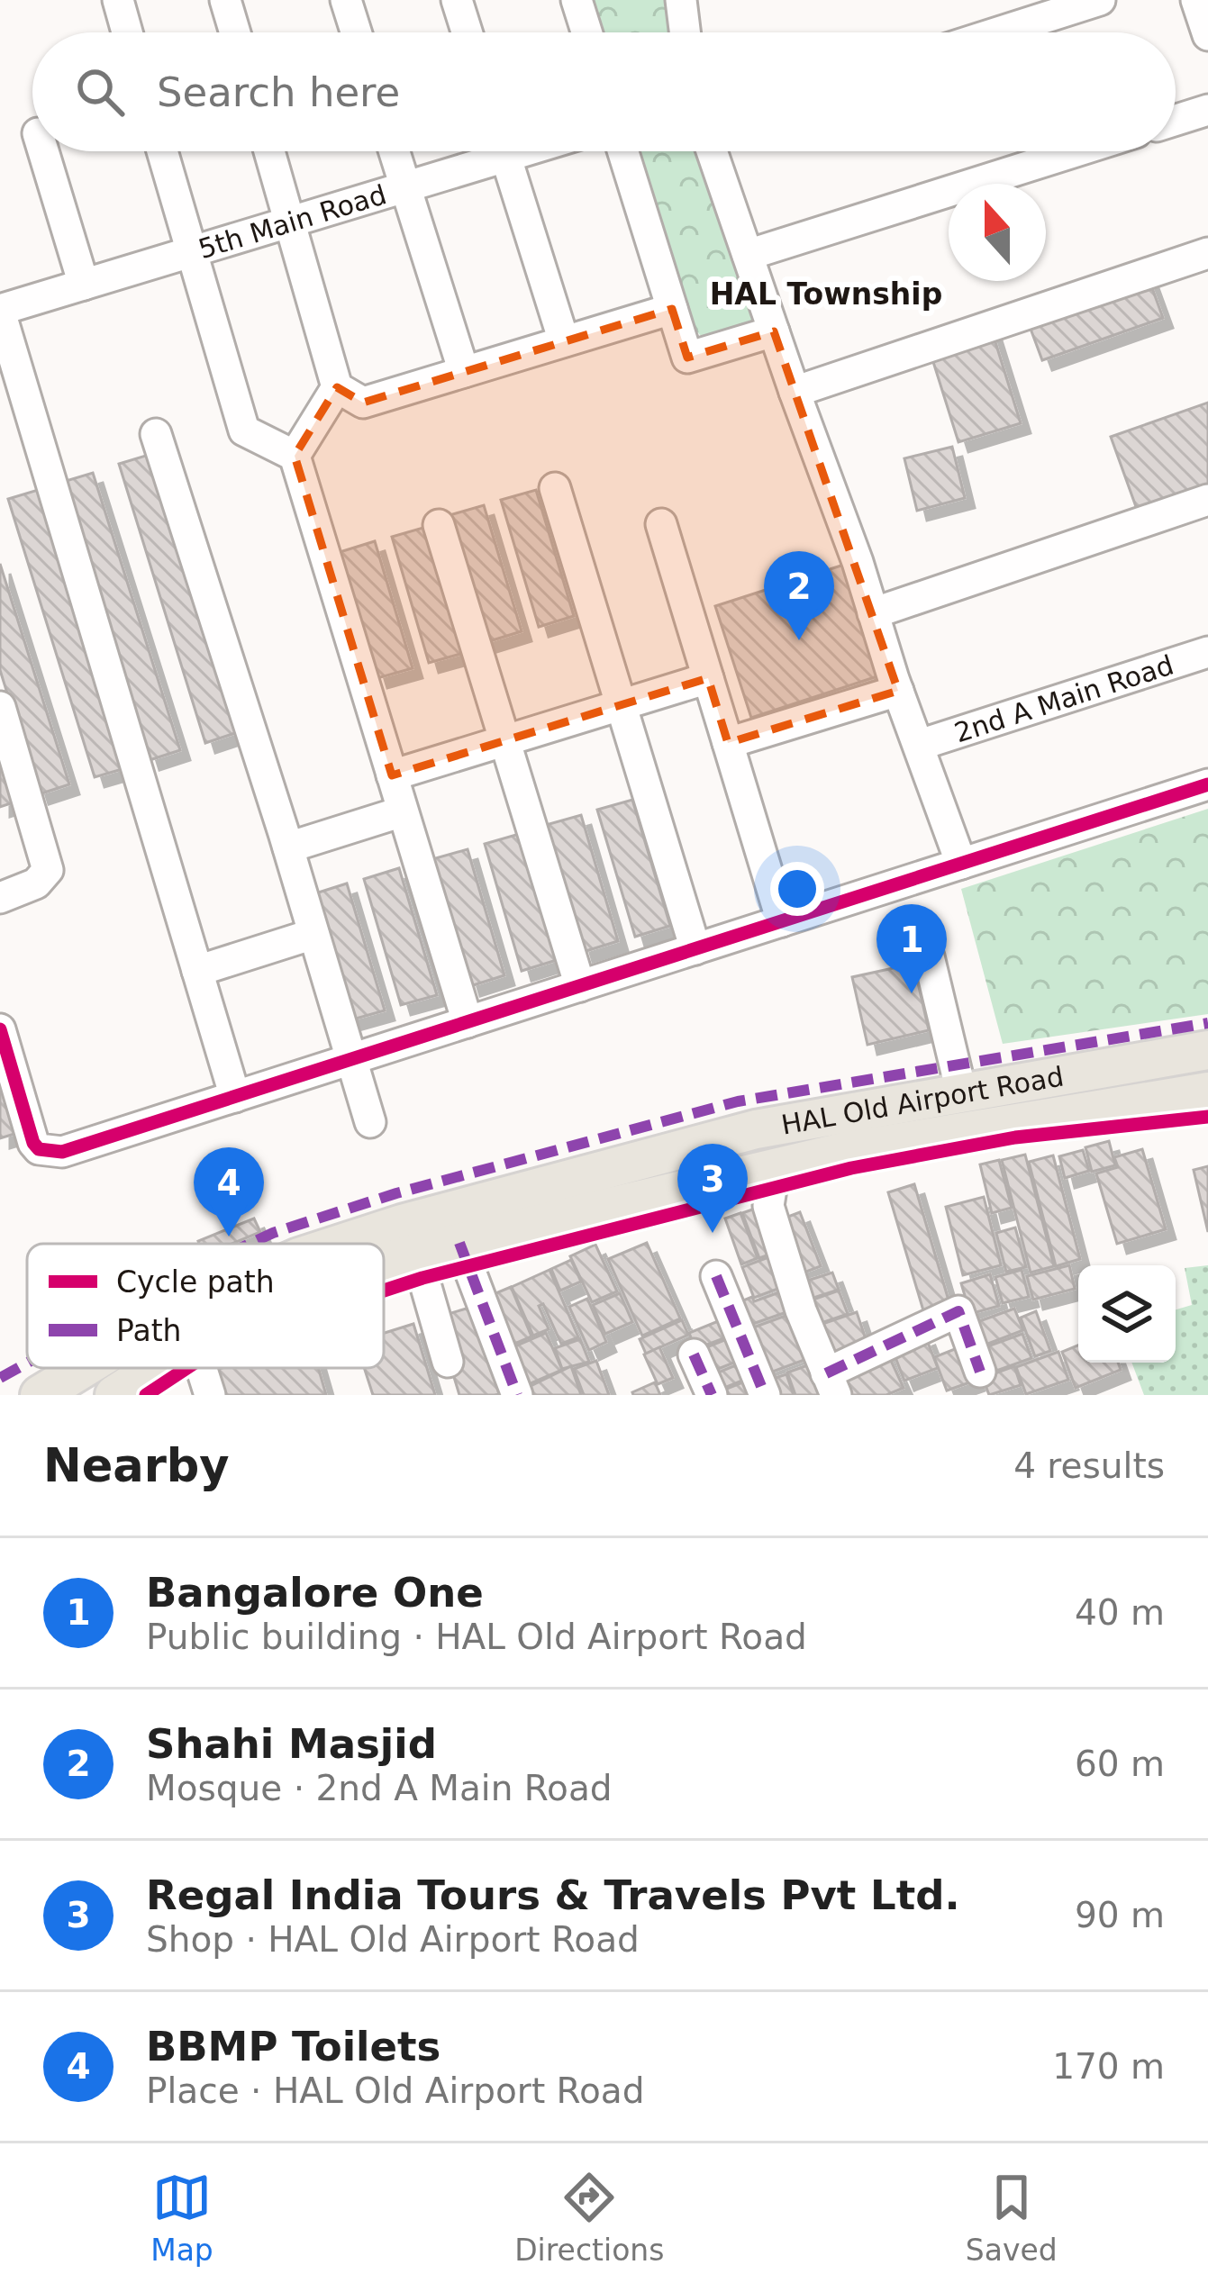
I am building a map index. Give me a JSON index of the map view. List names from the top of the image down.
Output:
{
  "streets": {
    "main road": ["HAL Old Airport Road"],
    "street": ["5th Main Road", "2nd A Main Road"]
  },
  "districts": ["HAL Township"],
  "legend": ["Cycle path", "Path"],
  "north": "top",
  "page": {
    "search": "Search here",
    "pins": [
      "2",
      "1",
      "3",
      "4"
    ],
    "heading": ["Nearby", "4 results"],
    "list": [
      {
        "mark": "1",
        "name": "Bangalore One",
        "note": "Public building · HAL Old Airport Road",
        "value": "40 m"
      },
      {
        "mark": "2",
        "name": "Shahi Masjid",
        "note": "Mosque · 2nd A Main Road",
        "value": "60 m"
      },
      {
        "mark": "3",
        "name": "Regal India Tours & Travels Pvt Ltd.",
        "note": "Shop · HAL Old Airport Road",
        "value": "90 m"
      },
      {
        "mark": "4",
        "name": "BBMP Toilets",
        "note": "Place · HAL Old Airport Road",
        "value": "170 m"
      }
    ],
    "nav": ["Map", "Directions", "Saved"]
  }
}
